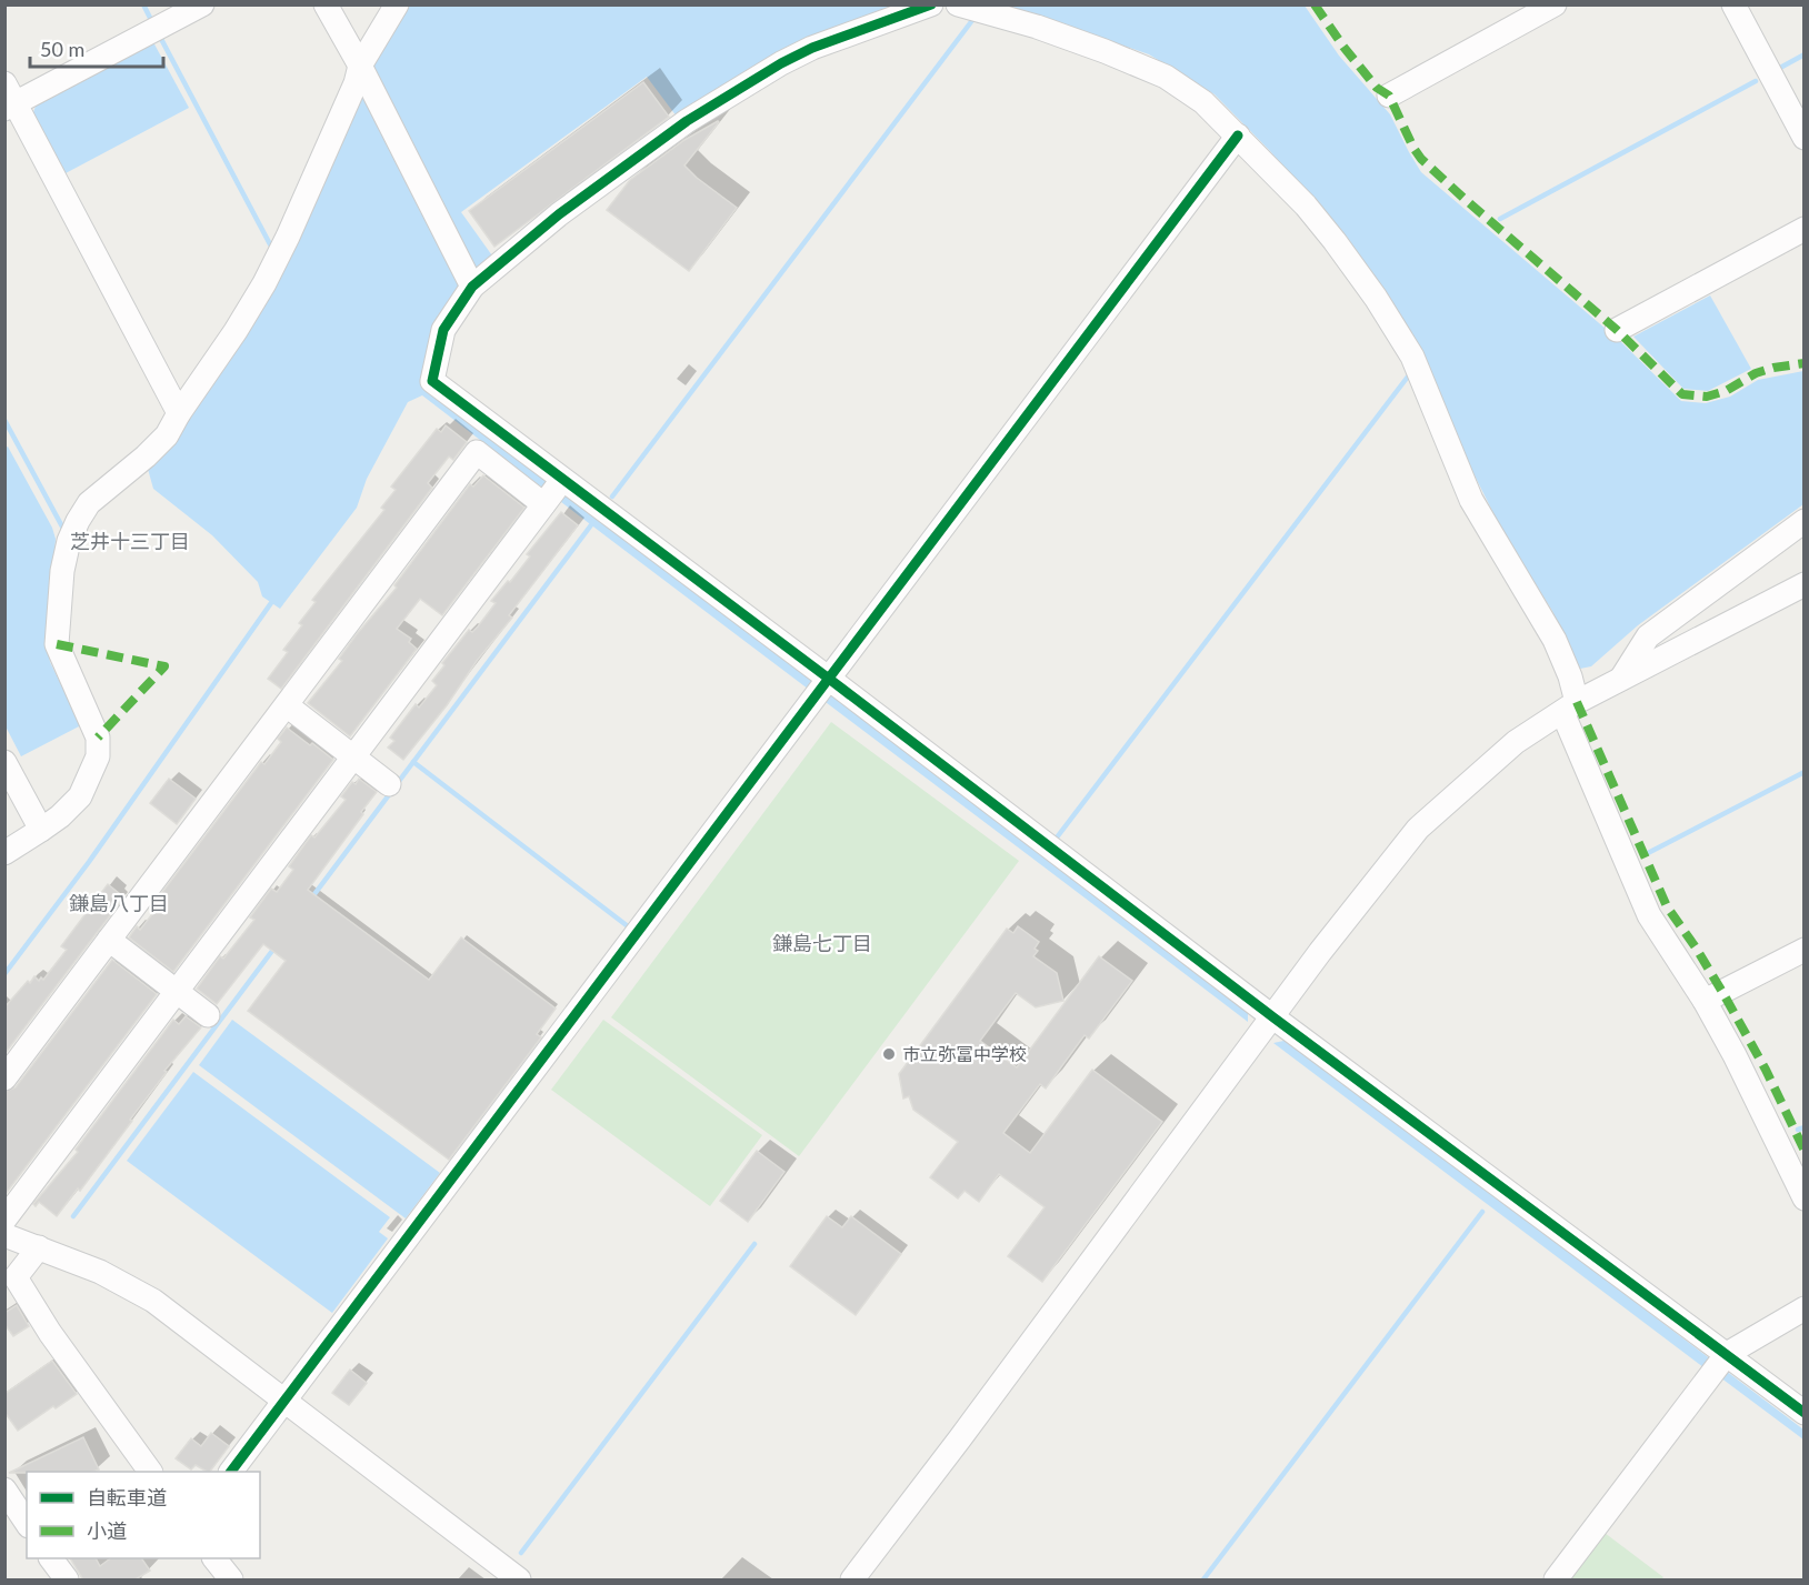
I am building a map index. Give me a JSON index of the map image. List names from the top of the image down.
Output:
{
  "districts": ["芝井十三丁目", "鎌島八丁目", "鎌島七丁目"],
  "places": ["市立弥冨中学校"],
  "legend": ["自転車道", "小道"],
  "scale_bar": "50 m"
}
